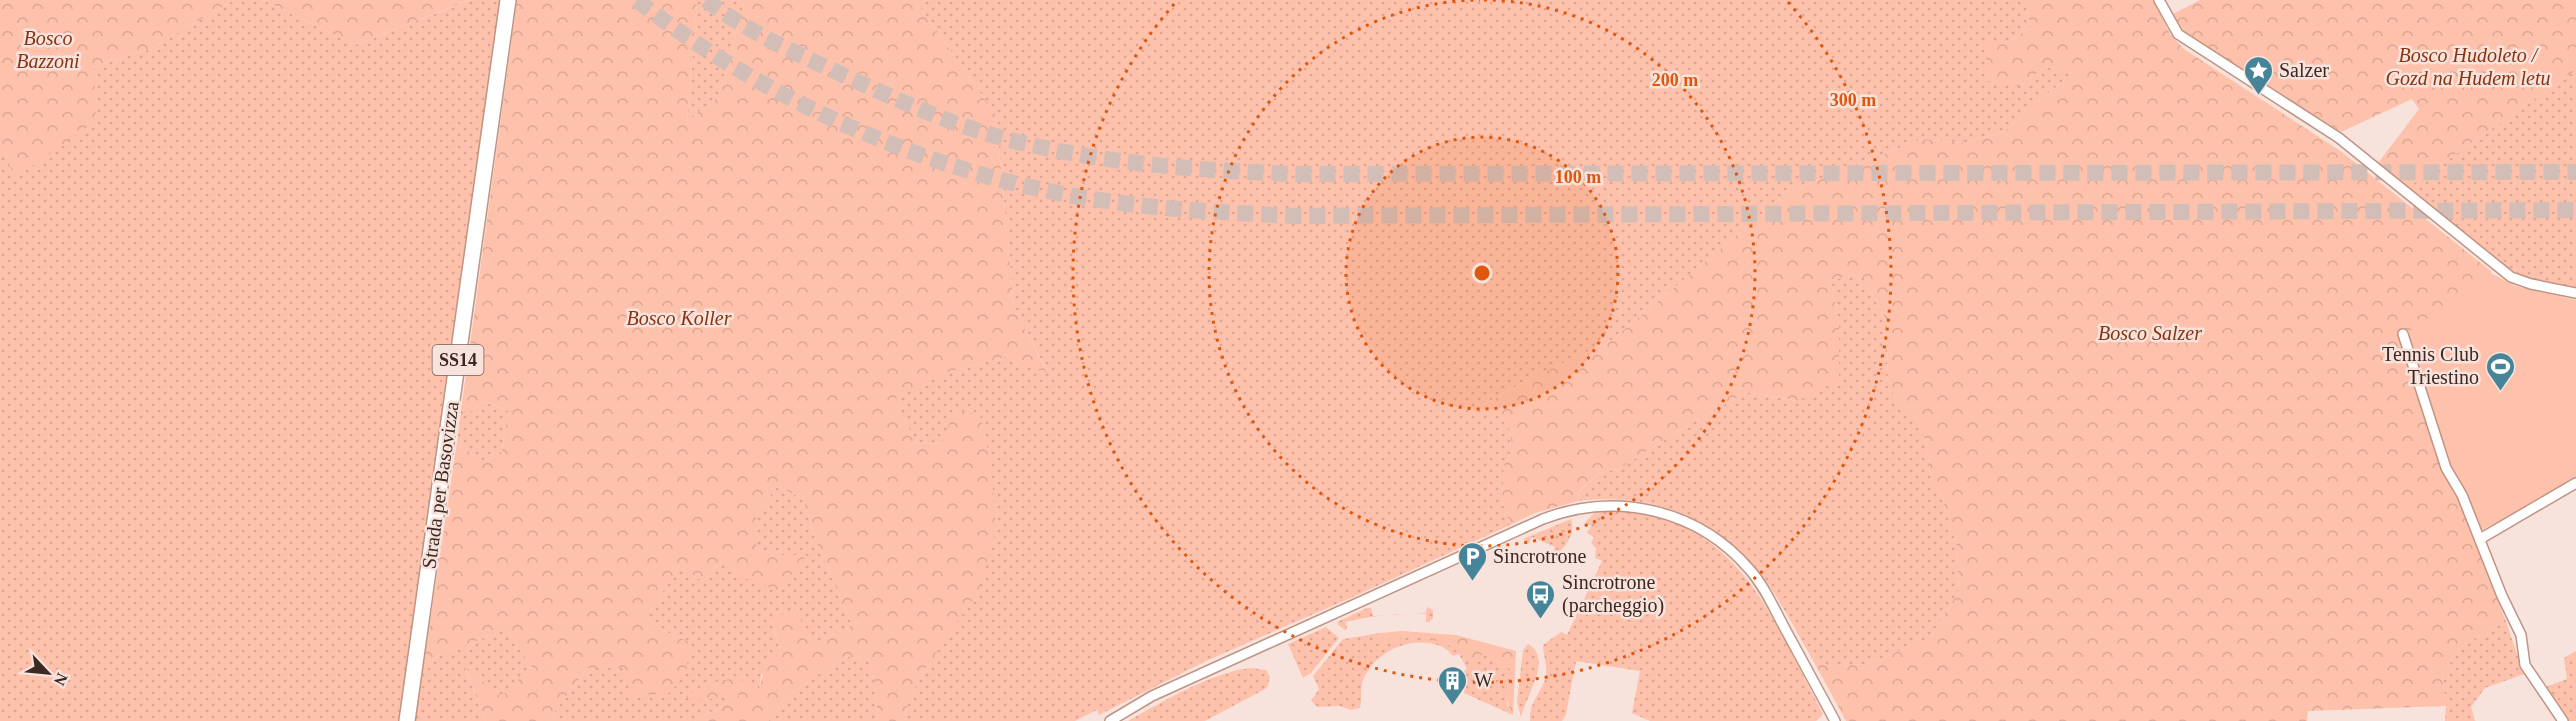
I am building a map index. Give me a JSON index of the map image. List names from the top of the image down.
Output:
{
  "streets": {
    "main road": ["SS14", "Strada per Basovizza"]
  },
  "parks": [
    "Bosco Bazzoni",
    "Bosco Hudoleto / Gozd na Hudem letu",
    "Bosco Koller",
    "Bosco Salzer"
  ],
  "places": {
    "place": ["Salzer"],
    "sports": ["Tennis Club Triestino"],
    "parking": ["Sincrotrone"],
    "bus stop": ["Sincrotrone (parcheggio)"],
    "building": ["W"]
  },
  "north": "bottom right",
  "rings": ["200 m", "300 m", "100 m"]
}
